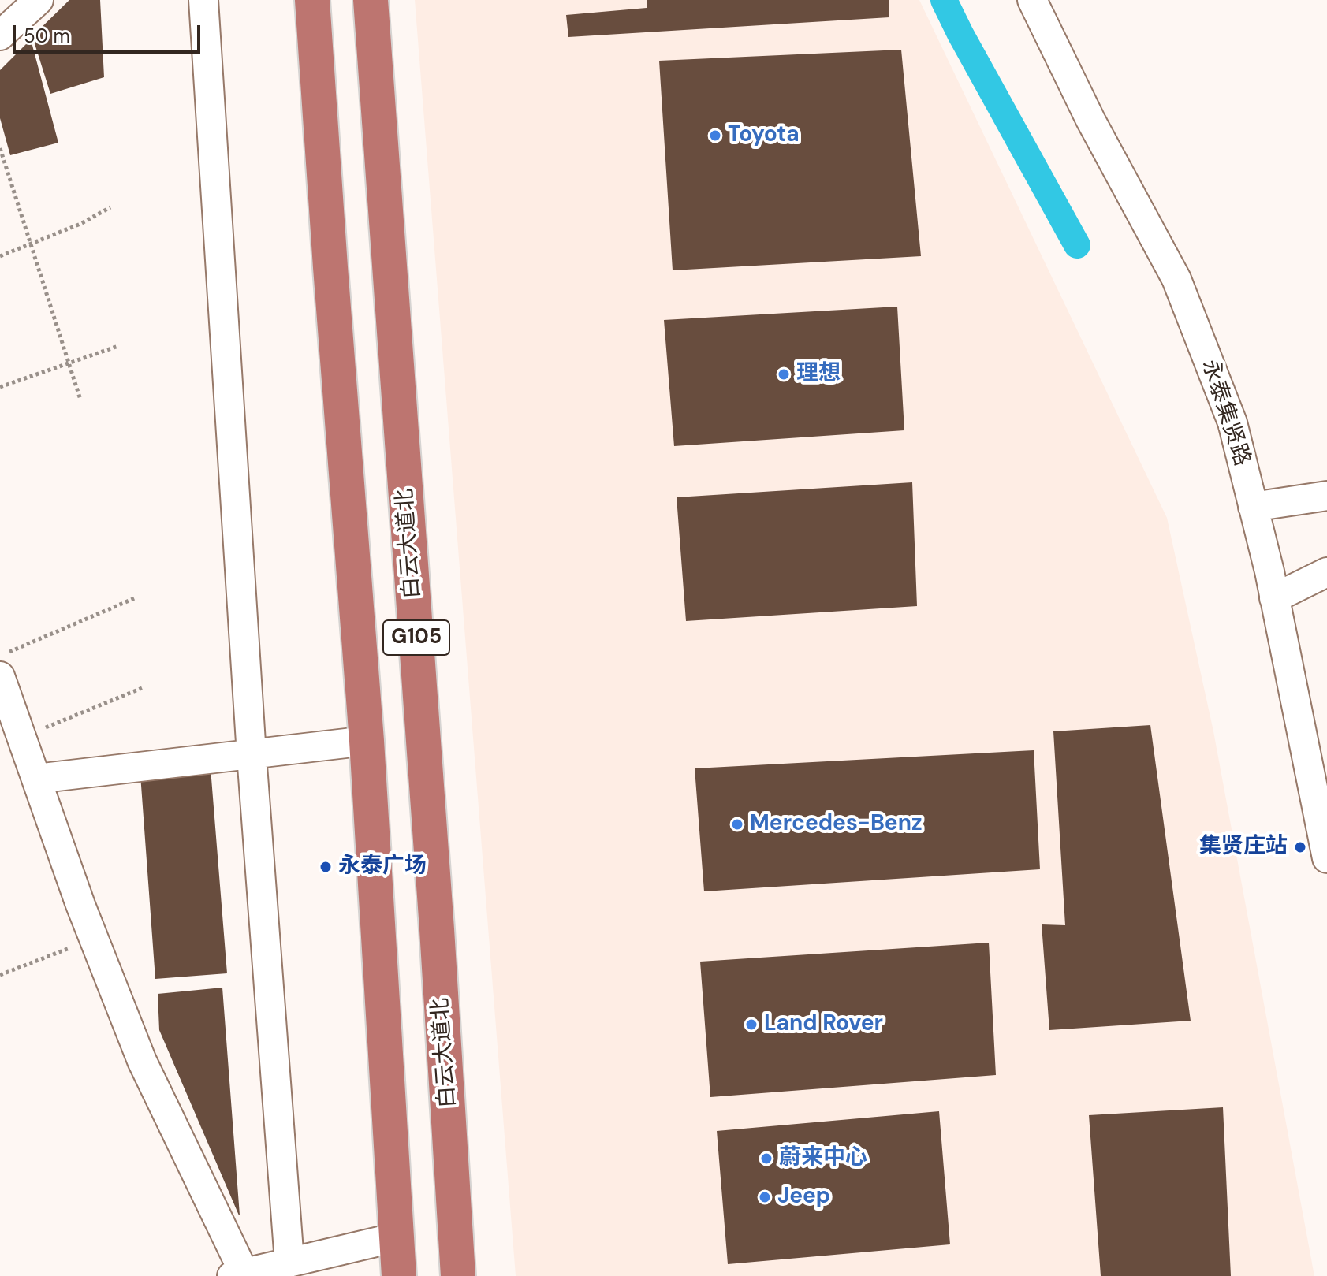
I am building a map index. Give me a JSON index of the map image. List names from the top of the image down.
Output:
{
  "streets": {
    "highway": ["白云大道北", "G105"],
    "street": ["永泰集贤路"]
  },
  "places": [
    "Toyota",
    "理想",
    "Mercedes-Benz",
    "集贤庄站",
    "永泰广场",
    "Land Rover",
    "蔚来中心",
    "Jeep"
  ],
  "scale_bar": "50 m"
}
